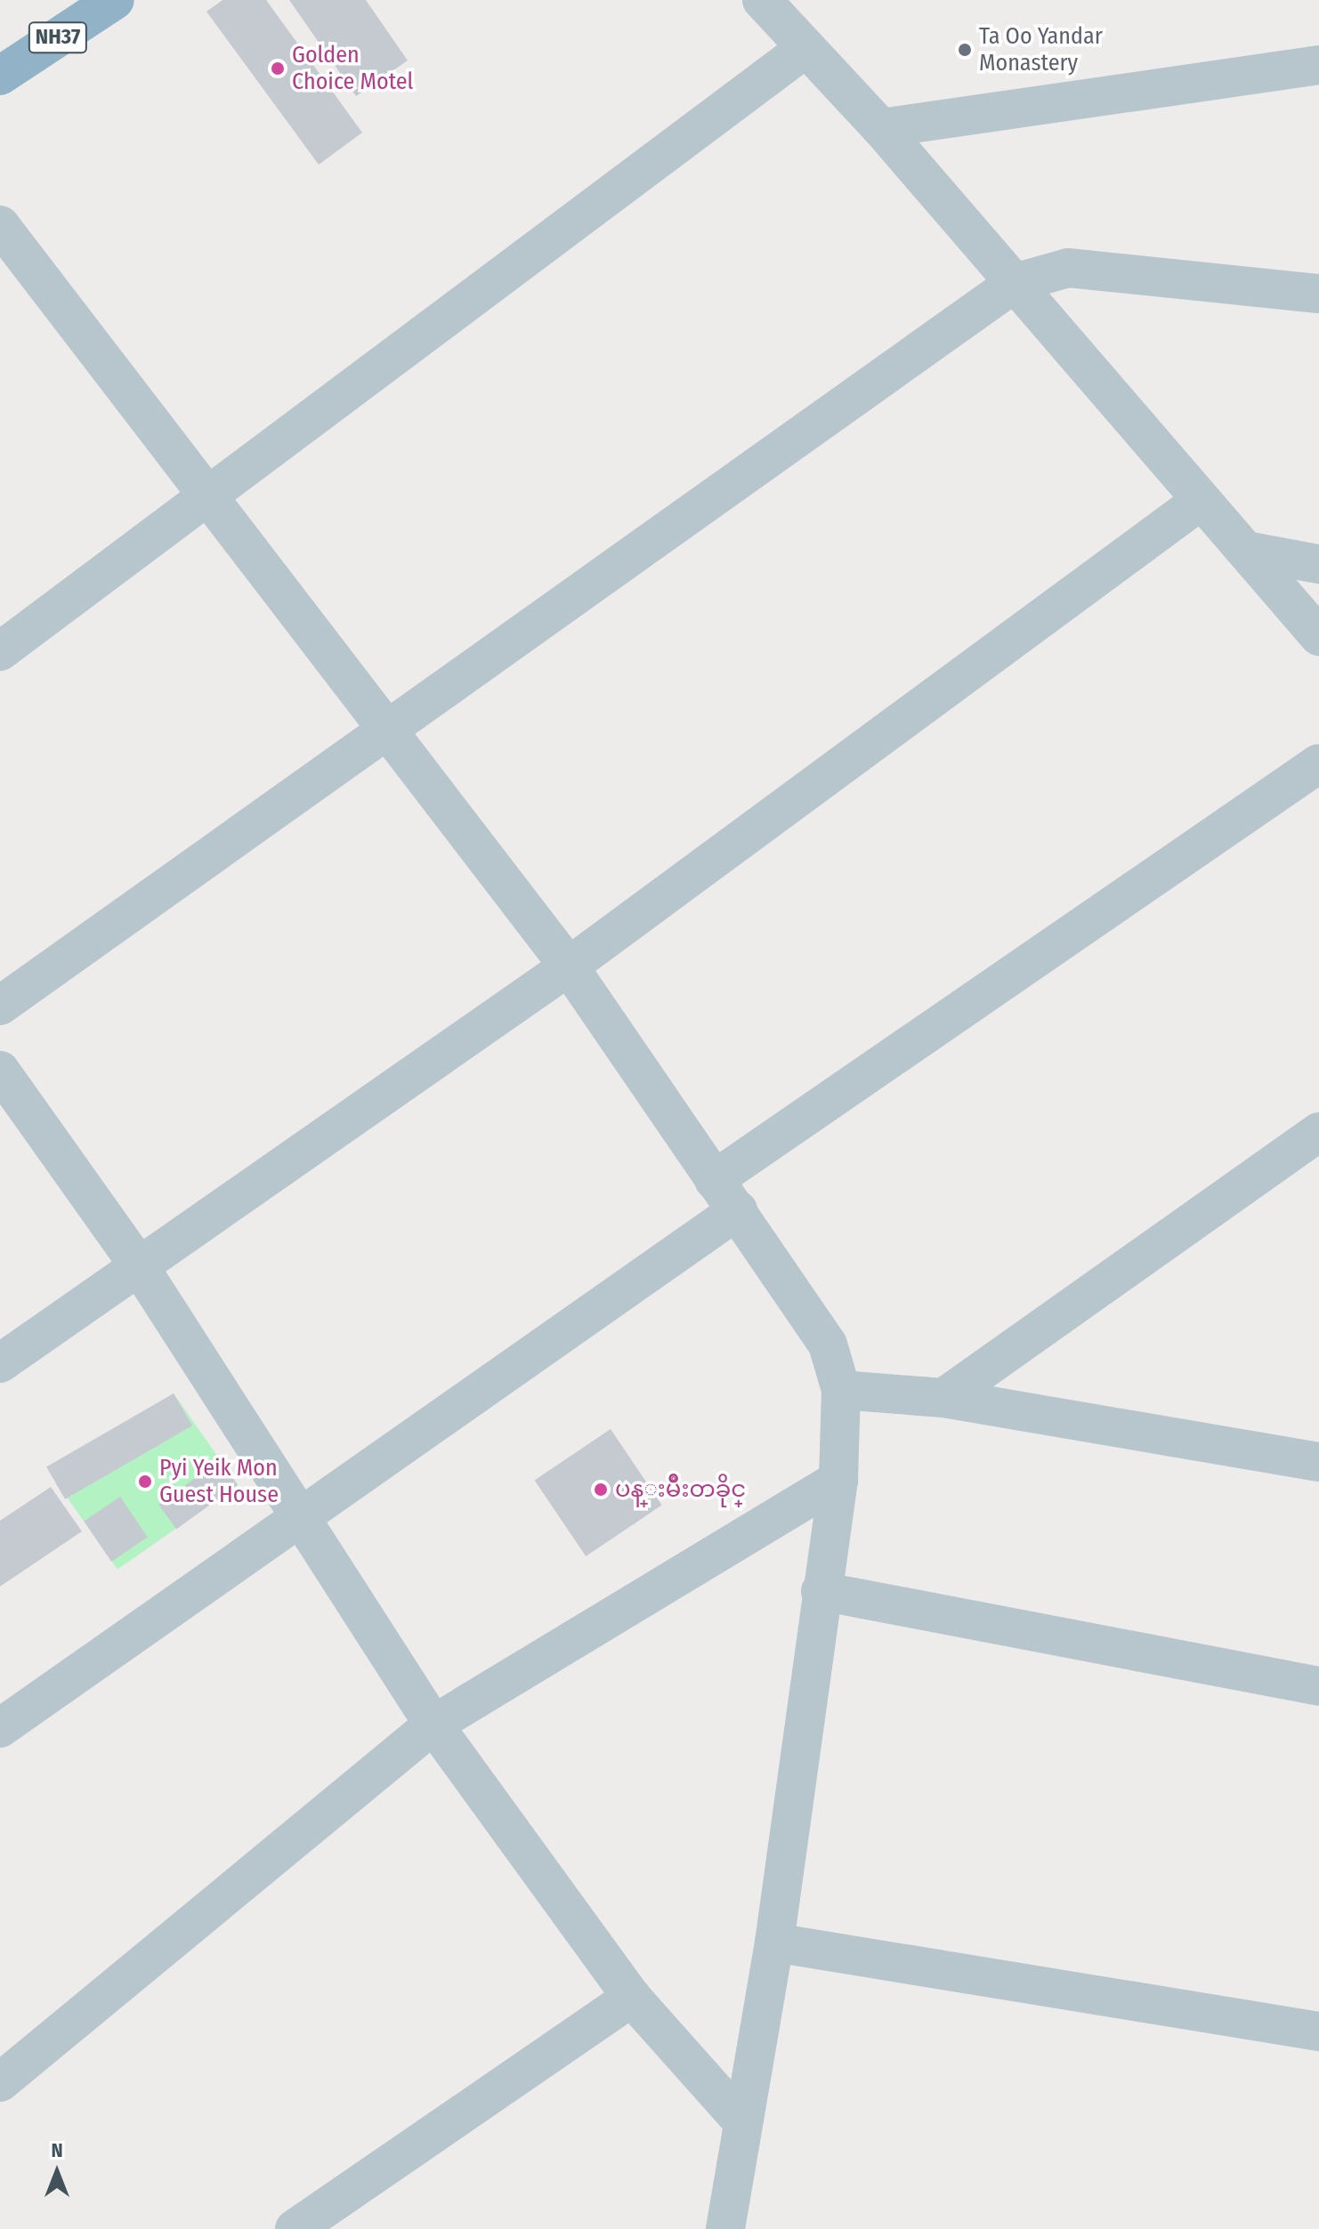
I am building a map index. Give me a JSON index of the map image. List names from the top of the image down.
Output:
{
  "streets": {
    "highway": ["NH37"]
  },
  "places": [
    "Ta Oo Yandar Monastery",
    "Golden Choice Motel",
    "Pyi Yeik Mon Guest House",
    "ပန္းမ်ိဳးတခိုင္"
  ],
  "north": "top"
}
